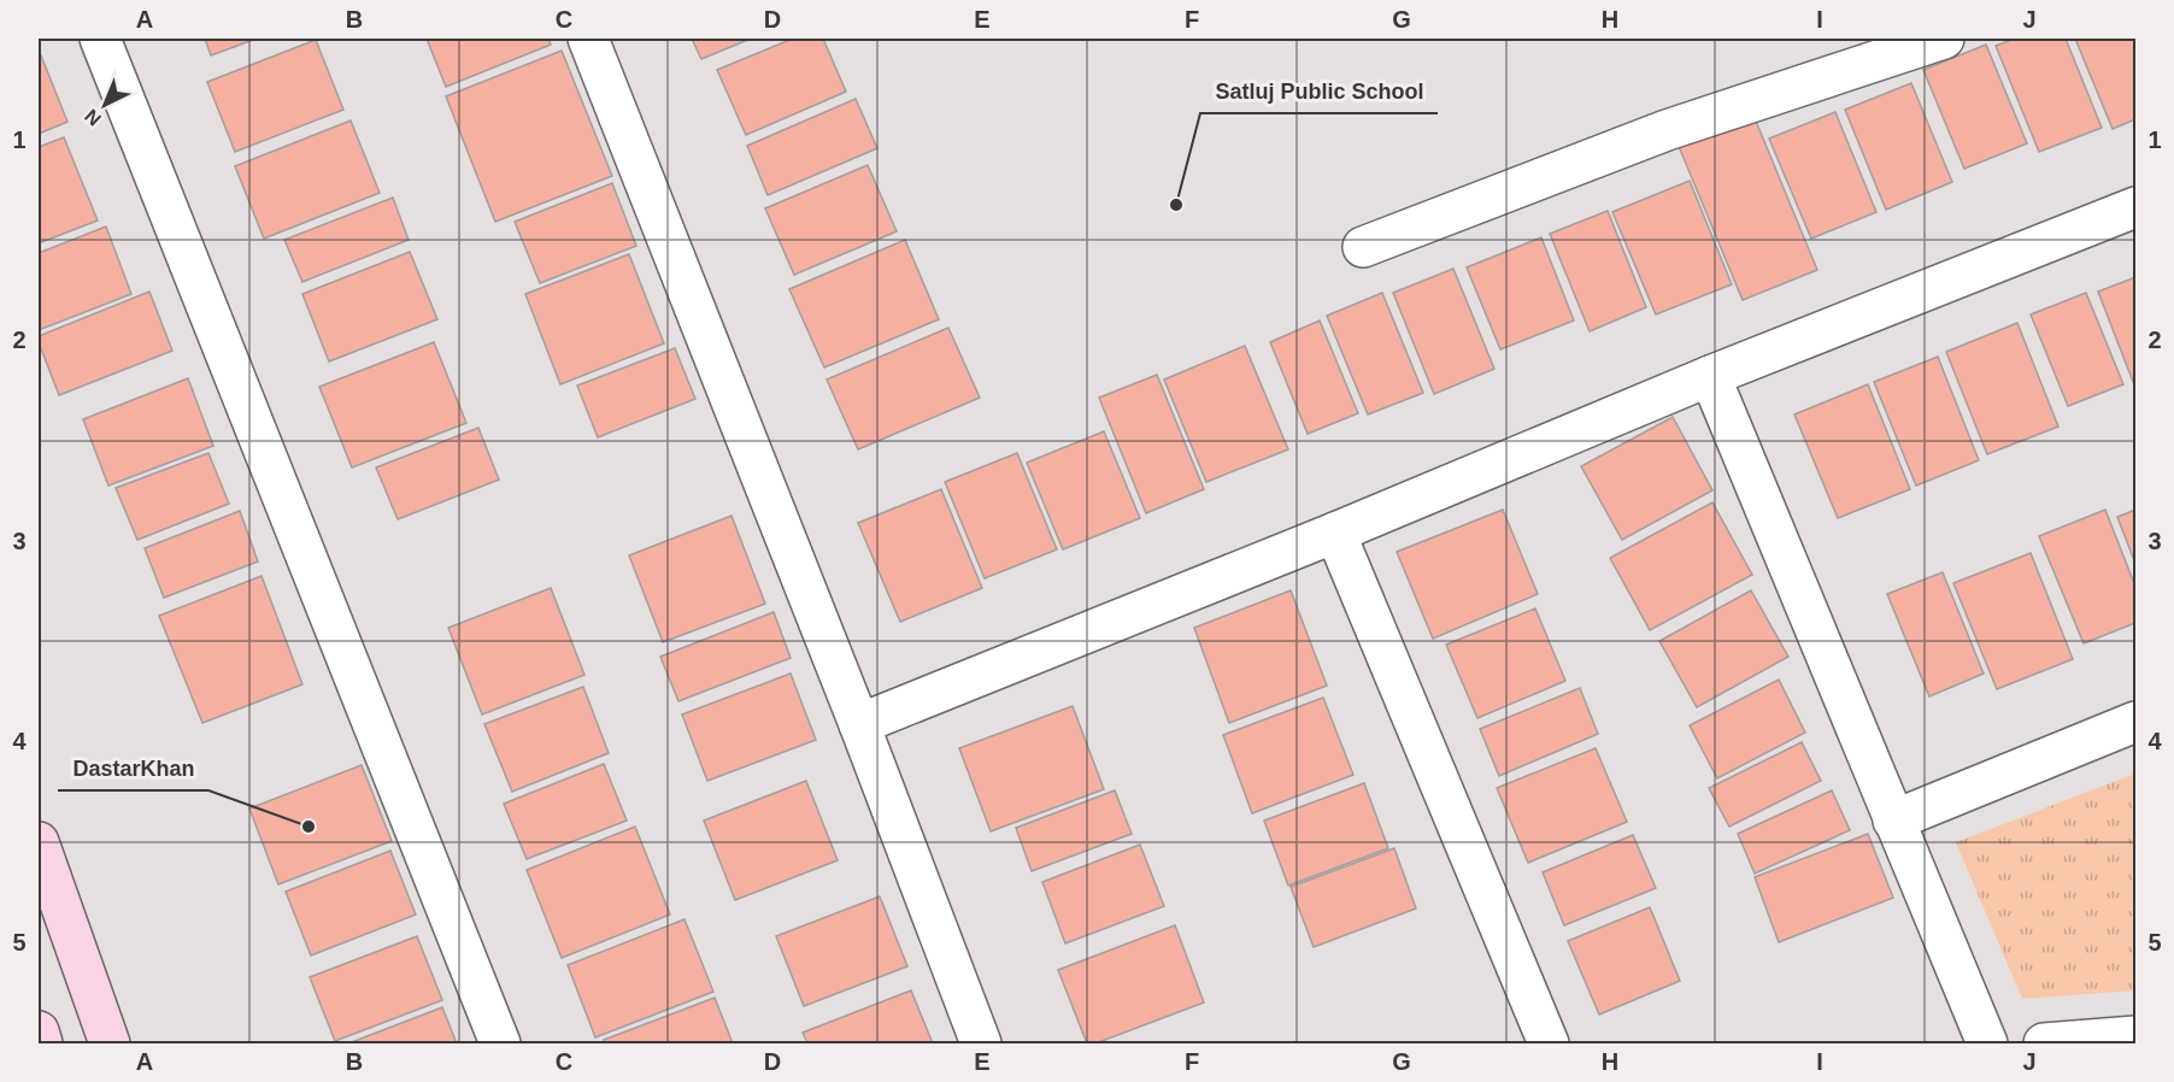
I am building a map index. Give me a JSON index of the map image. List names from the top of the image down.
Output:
{
  "places": ["Satluj Public School", "DastarKhan"],
  "north": "bottom left",
  "grid": {
    "columns": [
      "A",
      "B",
      "C",
      "D",
      "E",
      "F",
      "G",
      "H",
      "I",
      "J"
    ],
    "rows": [
      "1",
      "2",
      "3",
      "4",
      "5"
    ]
  }
}
